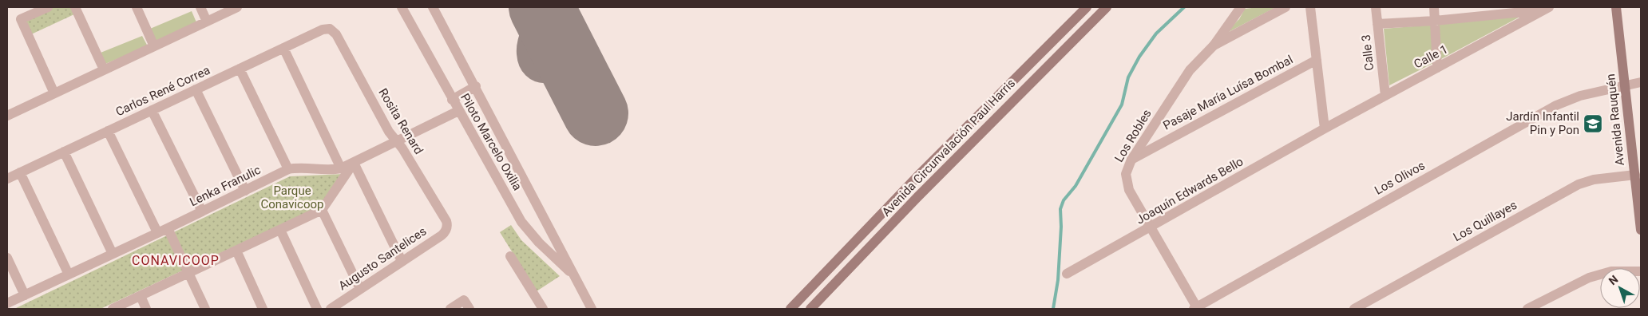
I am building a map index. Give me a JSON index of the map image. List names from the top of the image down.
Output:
{
  "streets": {
    "main road": ["Avenida Rauquén", "Avenida Circunvalación Paul Harris"],
    "street": [
      "Calle 3",
      "Calle 1",
      "Carlos René Correa",
      "Pasaje María Luísa Bombal",
      "Rosita Renard",
      "Los Robles",
      "Piloto Marcelo Oxilia",
      "Los Olivos",
      "Lenka Franulic",
      "Joaquín Edwards Bello",
      "Los Quillayes",
      "Augusto Santelices"
    ]
  },
  "crossings": [
    ["Calle 3", "Calle 1"],
    ["Calle 1", "Joaquín Edwards Bello"],
    ["Carlos René Correa", "Rosita Renard"],
    ["Pasaje María Luísa Bombal", "Los Robles"],
    ["Avenida Rauquén", "Los Olivos"],
    ["Avenida Rauquén", "Los Quillayes"],
    ["Rosita Renard", "Lenka Franulic"],
    ["Rosita Renard", "Augusto Santelices"],
    ["Los Robles", "Los Olivos"],
    ["Los Robles", "Joaquín Edwards Bello"],
    ["Piloto Marcelo Oxilia", "Lenka Franulic"]
  ],
  "districts": ["CONAVICOOP"],
  "parks": ["Parque Conavicoop"],
  "places": {
    "school or university": ["Jardín Infantil Pin y Pon"]
  },
  "north": "top left"
}
